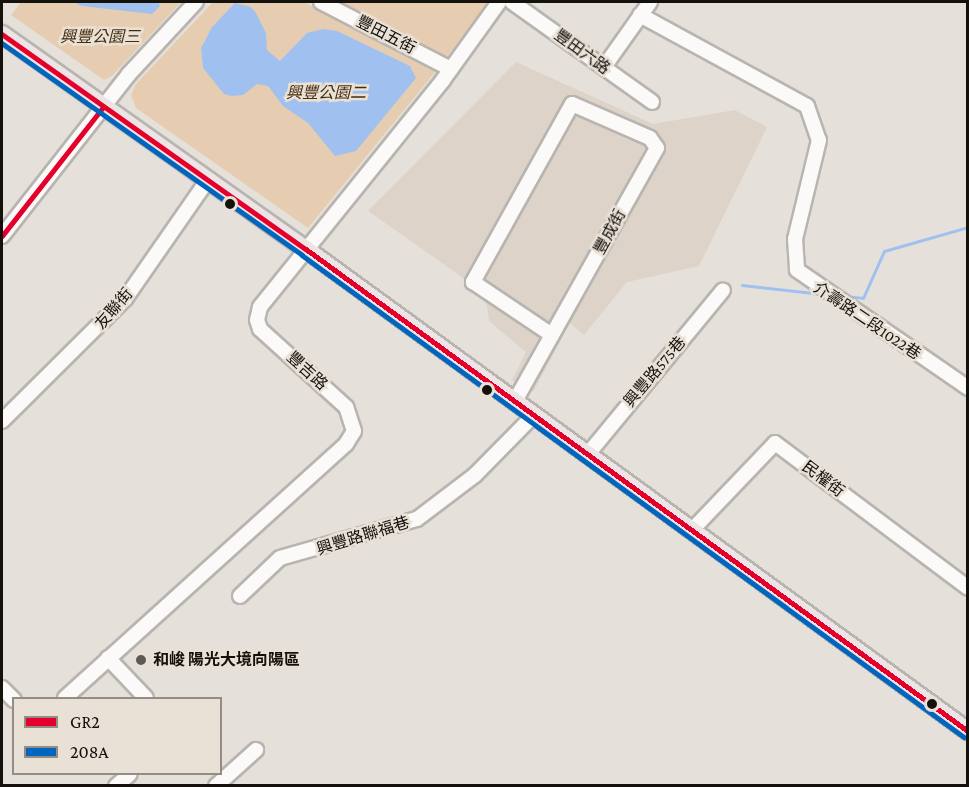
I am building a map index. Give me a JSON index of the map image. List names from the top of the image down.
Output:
{
  "streets": {
    "street": [
      "豐田五街",
      "豐田六路",
      "豐成街",
      "友聯街",
      "介壽路二段1022巷",
      "豐吉路",
      "興豐路575巷",
      "民權街",
      "興豐路聯福巷"
    ]
  },
  "crossings": [
    ["豐田五街", "豐吉路"]
  ],
  "parks": ["興豐公園三", "興豐公園二"],
  "places": ["和峻 陽光大境向陽區"],
  "lines": ["transit line GR2", "transit line 208A"],
  "legend": ["GR2", "208A"]
}
